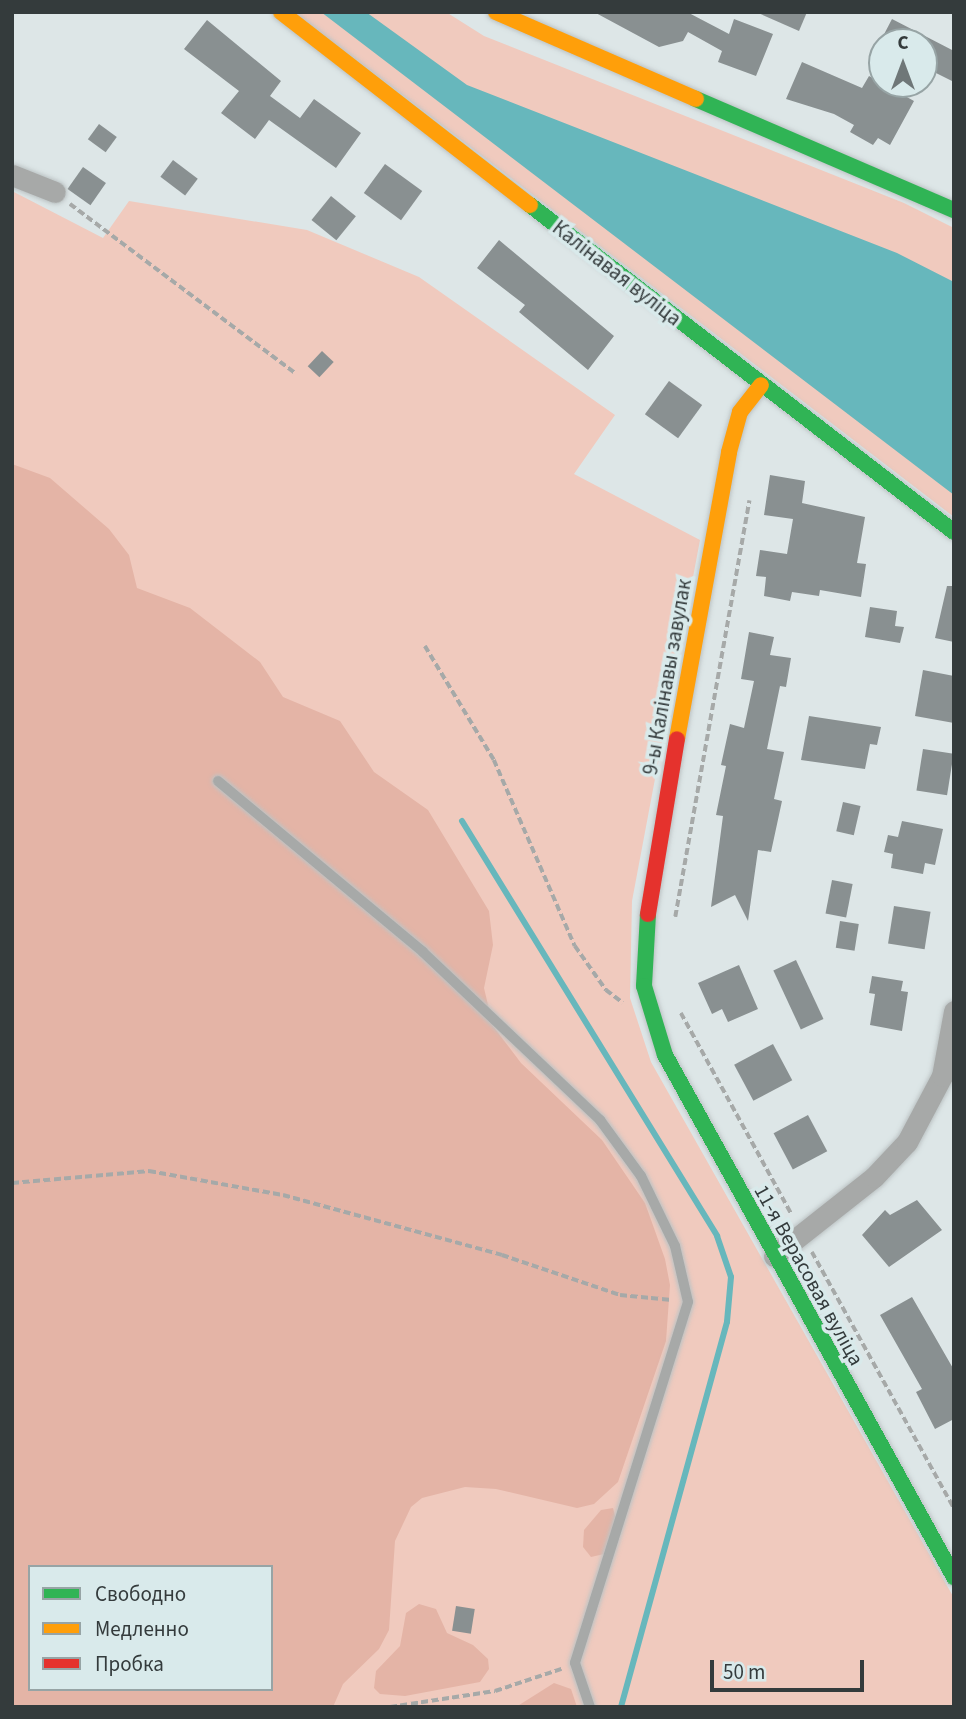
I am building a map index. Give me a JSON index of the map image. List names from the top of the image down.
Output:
{
  "streets": {
    "street": ["Калінавая вуліца", "9-ы Калінавы завулак", "11-я Верасовая вуліца"]
  },
  "crossings": [
    ["Калінавая вуліца", "9-ы Калінавы завулак"],
    ["9-ы Калінавы завулак", "11-я Верасовая вуліца"]
  ],
  "legend": ["Свободно", "Медленно", "Пробка"],
  "scale_bar": "50 m",
  "north": "top"
}
